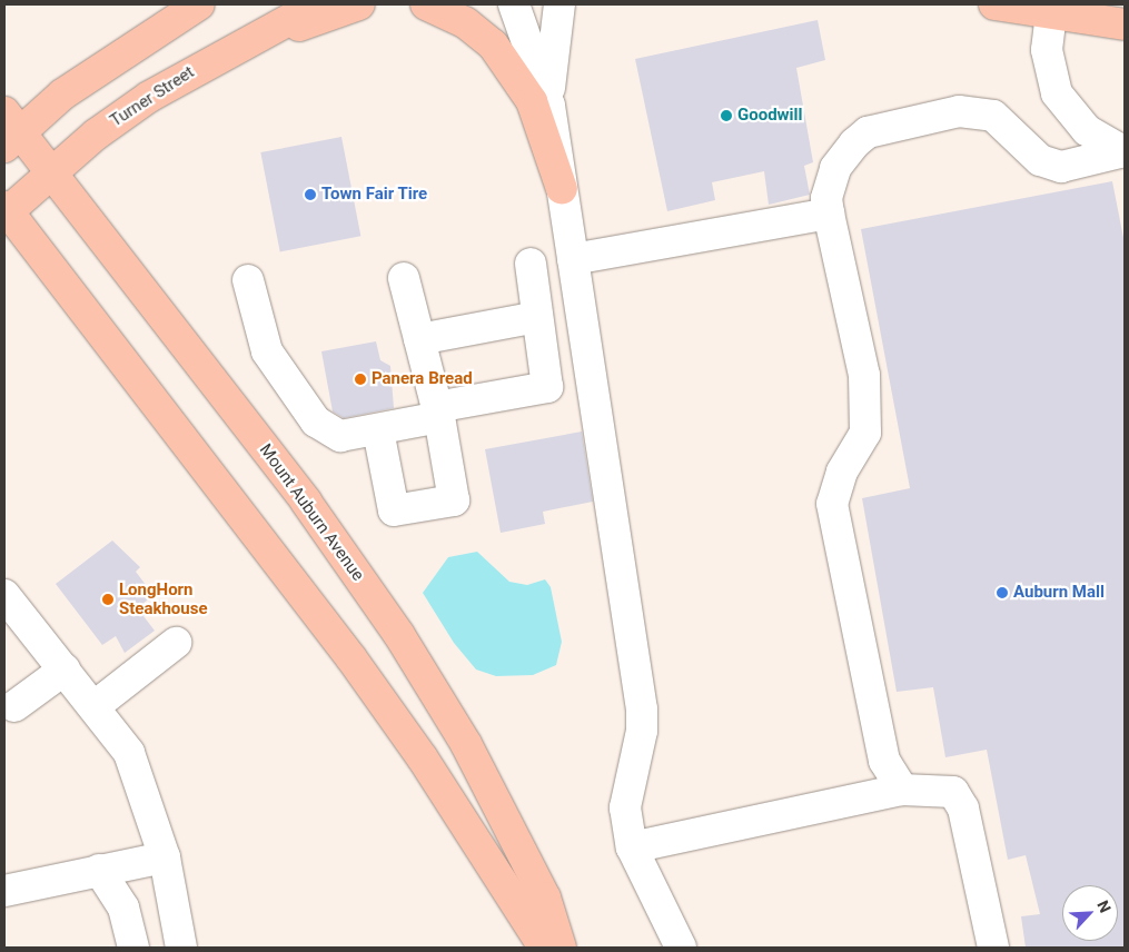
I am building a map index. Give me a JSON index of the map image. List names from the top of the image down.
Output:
{
  "streets": {
    "main road": ["Turner Street", "Mount Auburn Avenue"]
  },
  "crossings": [
    ["Turner Street", "Mount Auburn Avenue"]
  ],
  "places": [
    "Goodwill",
    "Town Fair Tire",
    "Panera Bread",
    "Auburn Mall",
    "LongHorn Steakhouse"
  ],
  "north": "top right"
}
